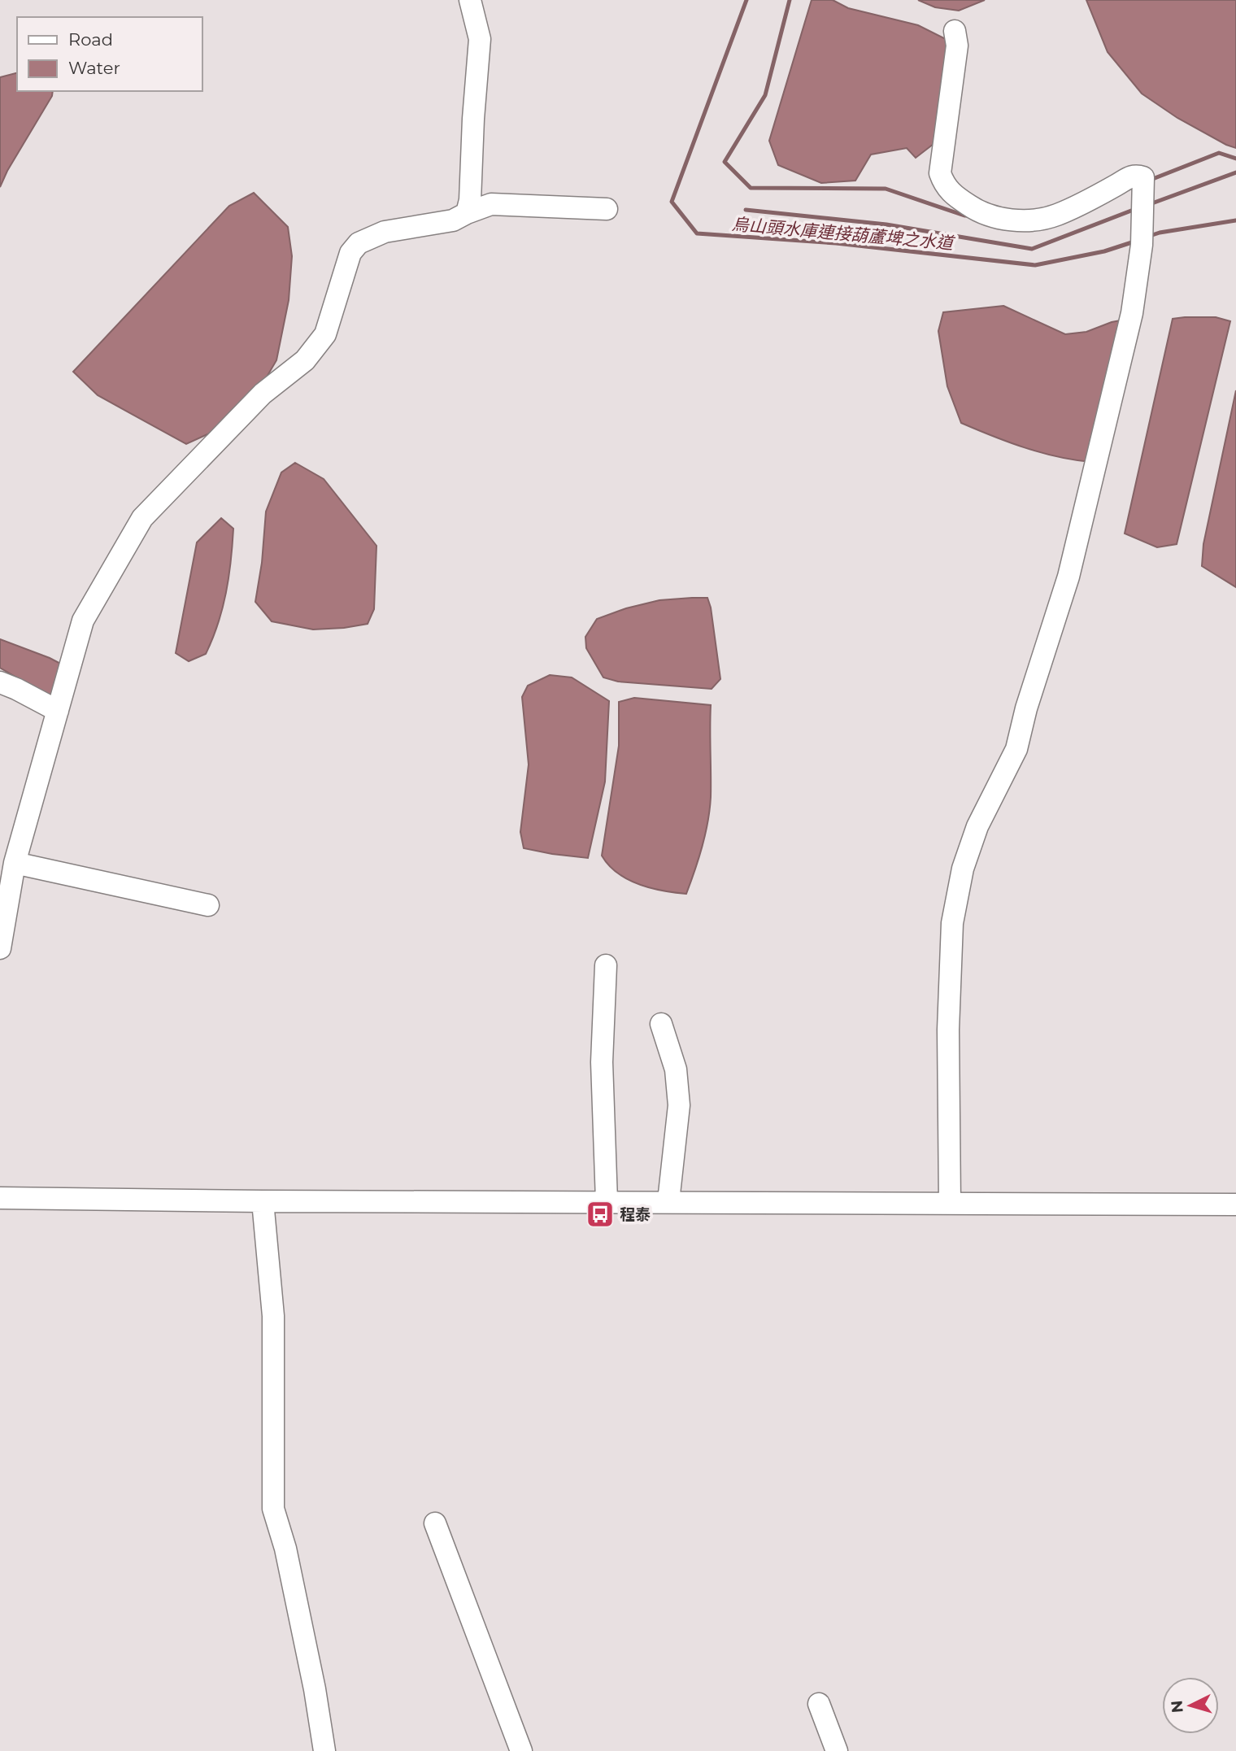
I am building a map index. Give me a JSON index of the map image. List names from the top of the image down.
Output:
{
  "water": ["烏山頭水庫連接葫蘆埤之水道"],
  "places": {
    "bus stop": ["程泰"]
  },
  "legend": ["Road", "Water"],
  "north": "left"
}
